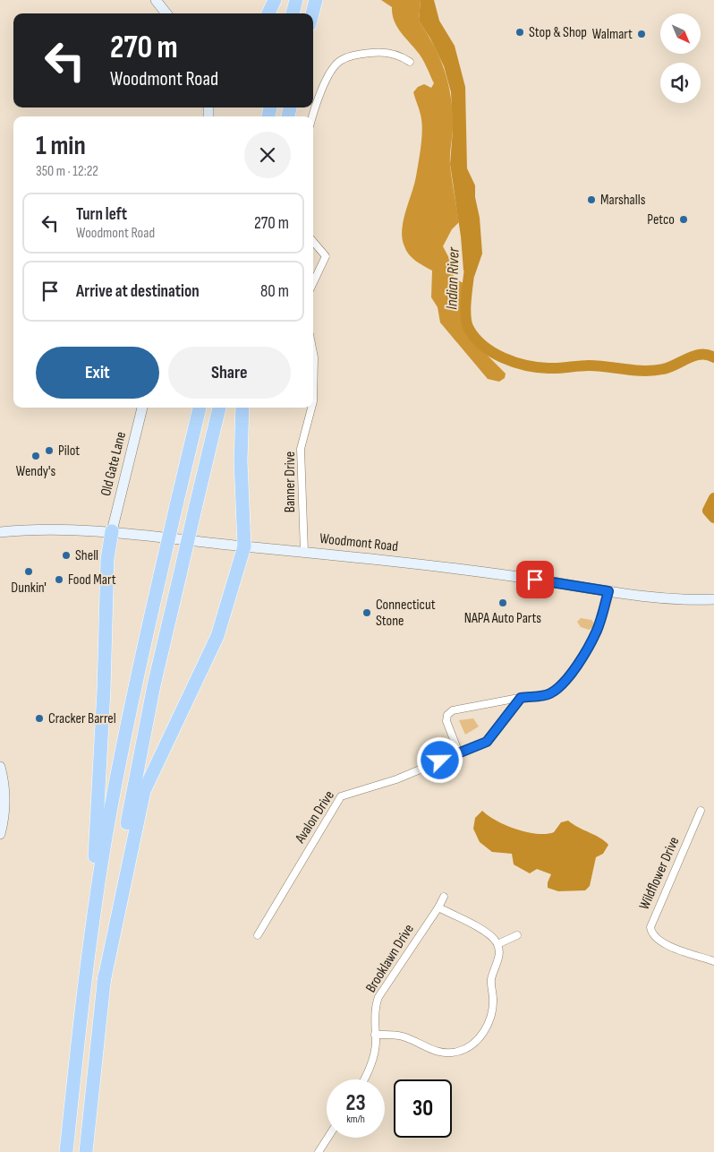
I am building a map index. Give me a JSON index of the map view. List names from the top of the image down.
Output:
{
  "streets": {
    "main road": ["Old Gate Lane", "Woodmont Road"],
    "street": [
      "Banner Drive",
      "Avalon Drive",
      "Wildflower Drive",
      "Brooklawn Drive"
    ]
  },
  "crossings": [
    ["Old Gate Lane", "Woodmont Road"],
    ["Banner Drive", "Woodmont Road"]
  ],
  "water": ["Indian River"],
  "places": [
    "Stop & Shop",
    "Walmart",
    "Marshalls",
    "Petco",
    "Pilot",
    "Wendy's",
    "Shell",
    "Dunkin'",
    "Food Mart",
    "NAPA Auto Parts",
    "Connecticut Stone",
    "Cracker Barrel"
  ],
  "north": "bottom right",
  "page": {
    "turn": ["270 m", "Woodmont Road"],
    "heading": ["1 min", "350 m · 12:22"],
    "list": [
      {
        "name": "Turn left",
        "note": "Woodmont Road",
        "value": "270 m"
      },
      {
        "name": "Arrive at destination",
        "value": "80 m"
      }
    ],
    "buttons": ["Exit", "Share"],
    "speed": "23 km/h",
    "limit": "30"
  }
}
